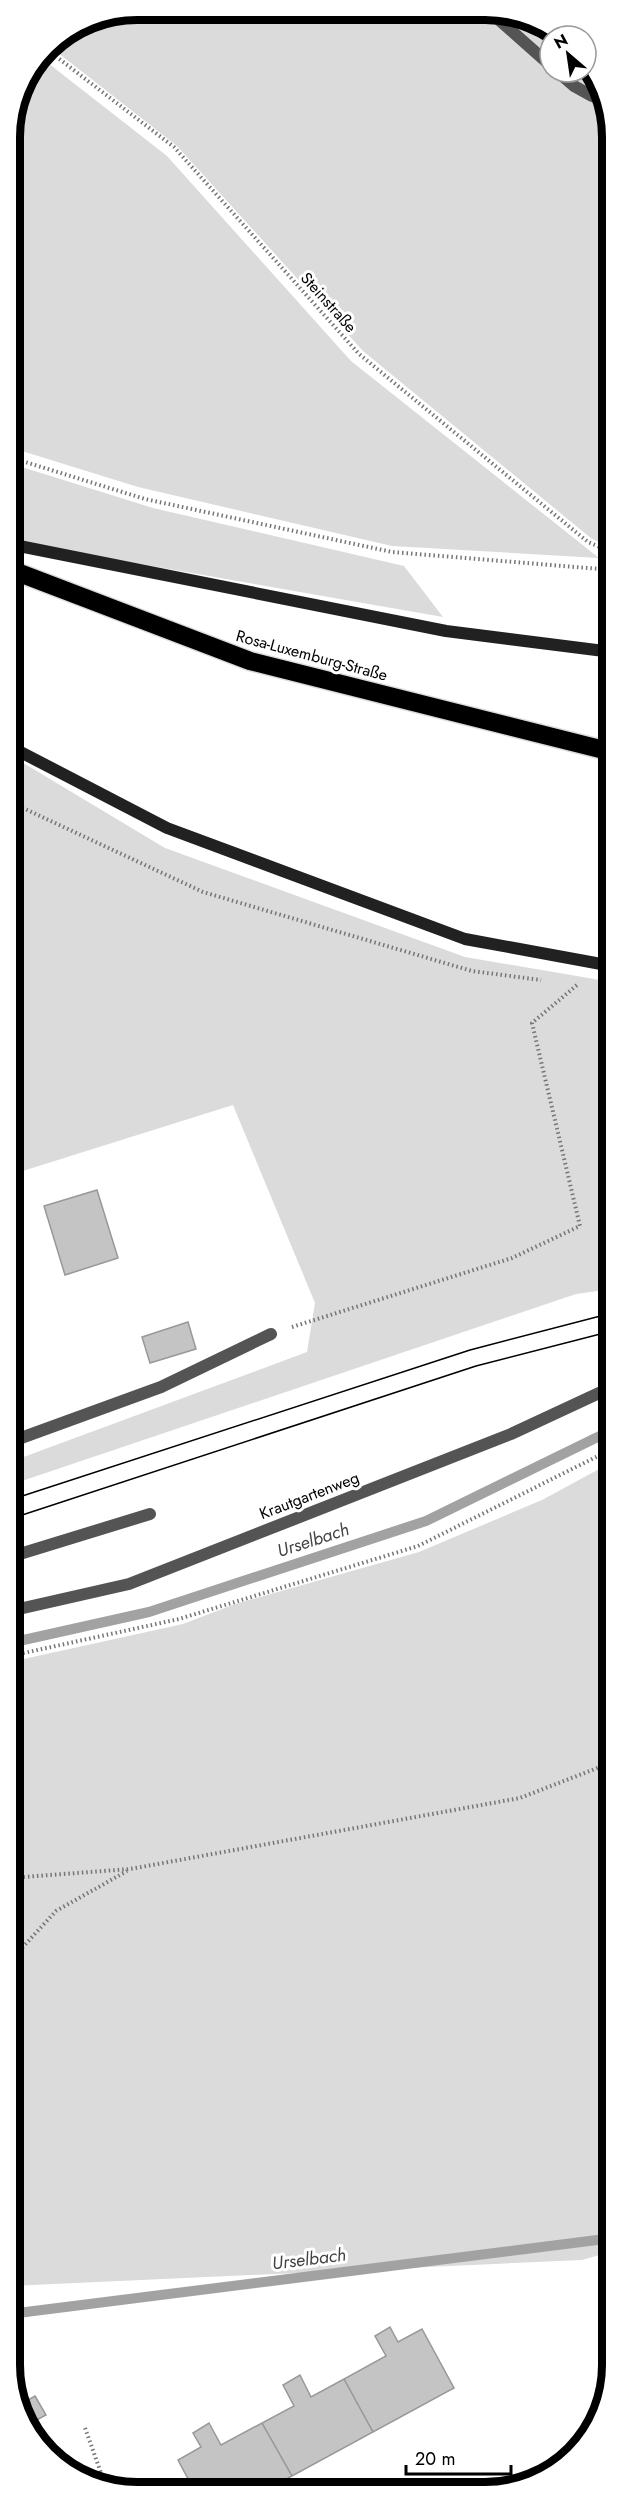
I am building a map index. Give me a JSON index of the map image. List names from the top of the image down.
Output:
{
  "streets": {
    "highway": ["Rosa-Luxemburg-Straße"],
    "street": ["Krautgartenweg"],
    "path": ["Steinstraße"]
  },
  "water": ["Urselbach"],
  "scale_bar": "20 m",
  "north": "top left"
}
